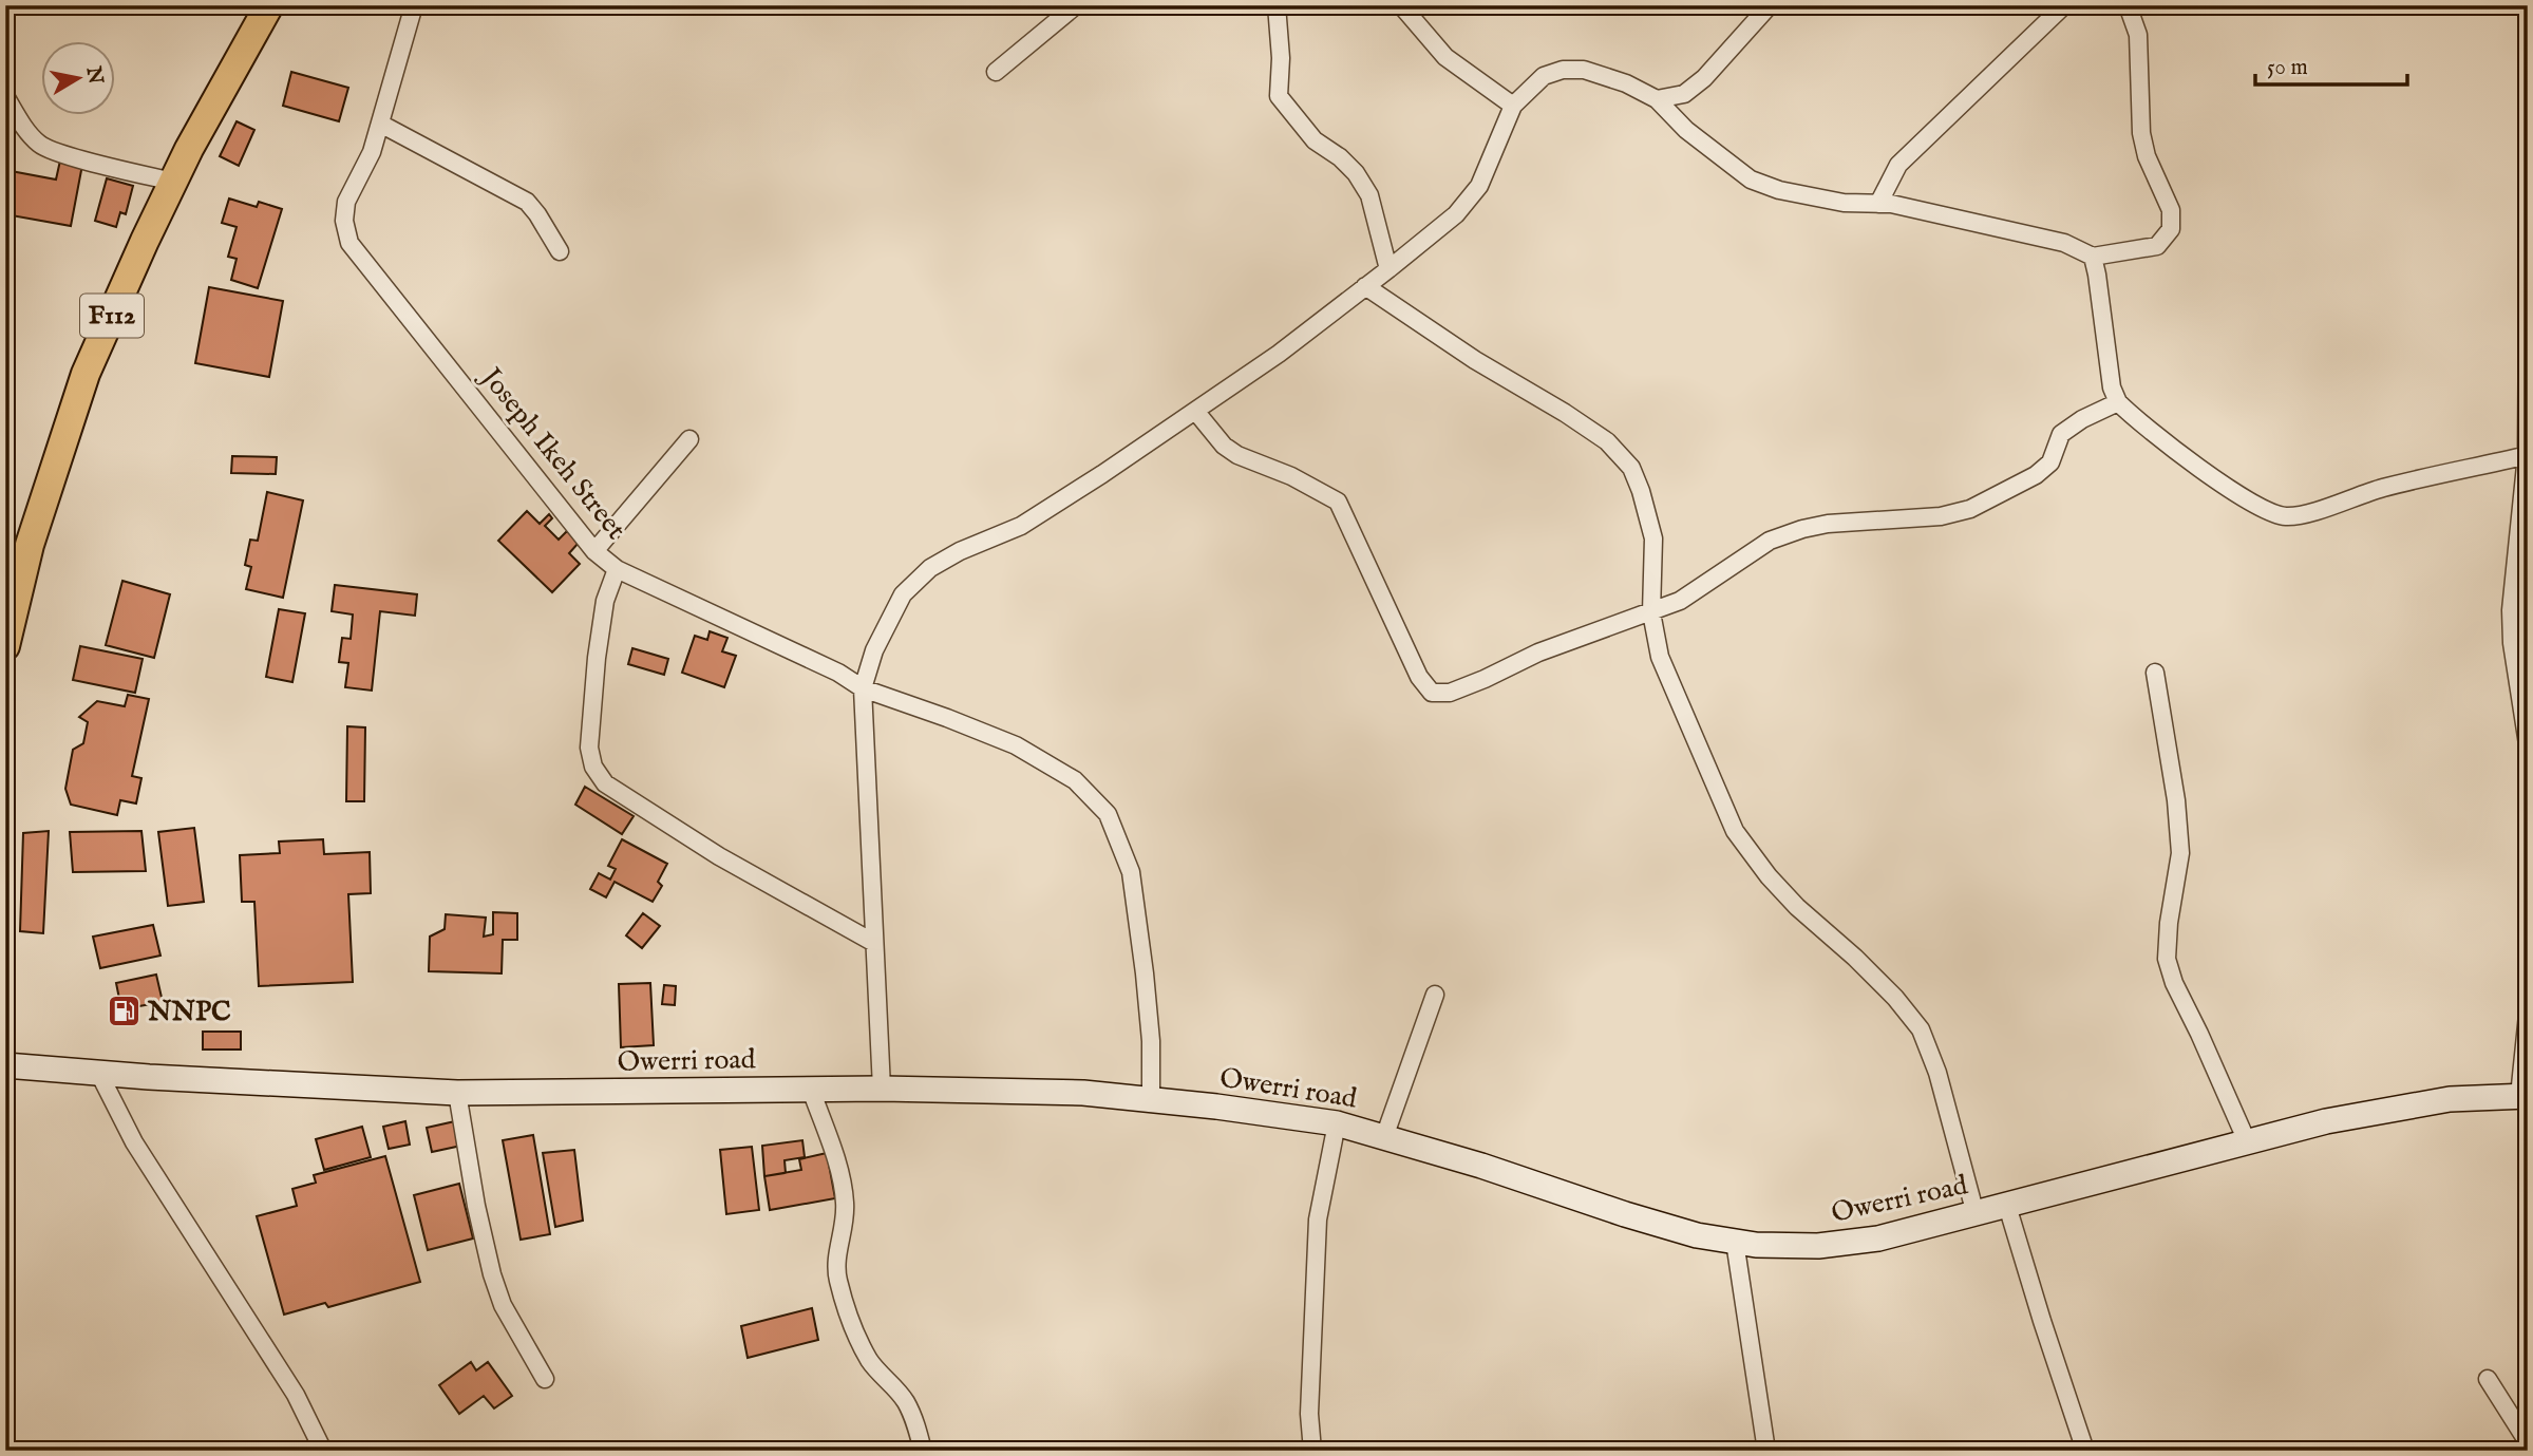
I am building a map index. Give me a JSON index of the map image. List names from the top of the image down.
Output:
{
  "streets": {
    "main road": ["F112", "Owerri road"],
    "street": ["Joseph Ikeh Street"]
  },
  "crossings": [
    ["Joseph Ikeh Street", "Owerri road"]
  ],
  "places": {
    "fuel station": ["NNPC"]
  },
  "scale_bar": "50 m",
  "north": "right"
}
